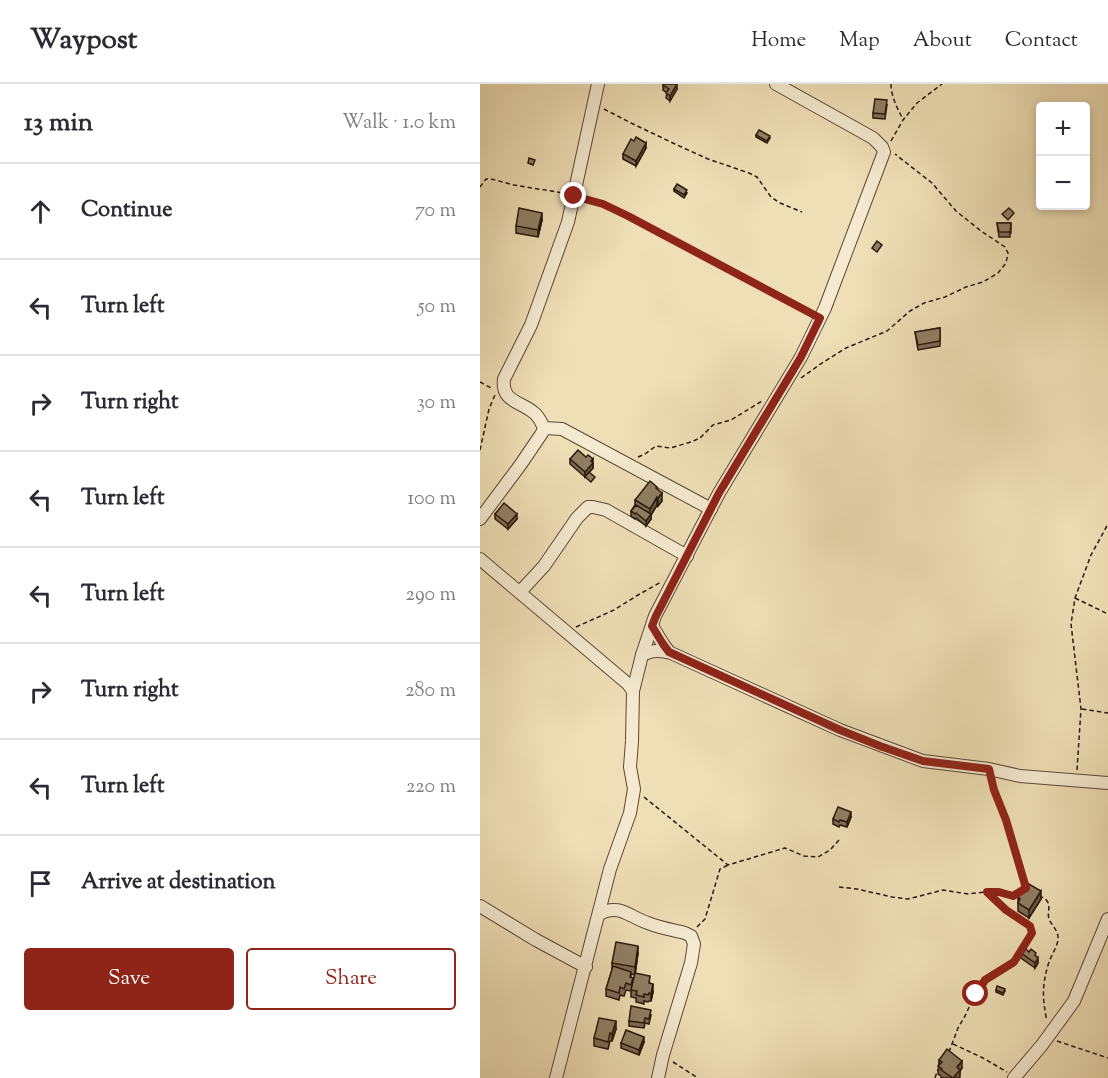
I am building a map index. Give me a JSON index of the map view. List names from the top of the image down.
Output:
{
  "page": {
    "header": "Waypost",
    "nav": [
      "Home",
      "Map",
      "About",
      "Contact"
    ],
    "heading": ["13 min", "Walk · 1.0 km"],
    "map_buttons": ["+", "−"],
    "list": [
      ["Continue", "70 m"],
      ["Turn left", "50 m"],
      ["Turn right", "30 m"],
      ["Turn left", "100 m"],
      ["Turn left", "290 m"],
      ["Turn right", "280 m"],
      ["Turn left", "220 m"],
      "Arrive at destination"
    ],
    "buttons": ["Save", "Share"]
  }
}
